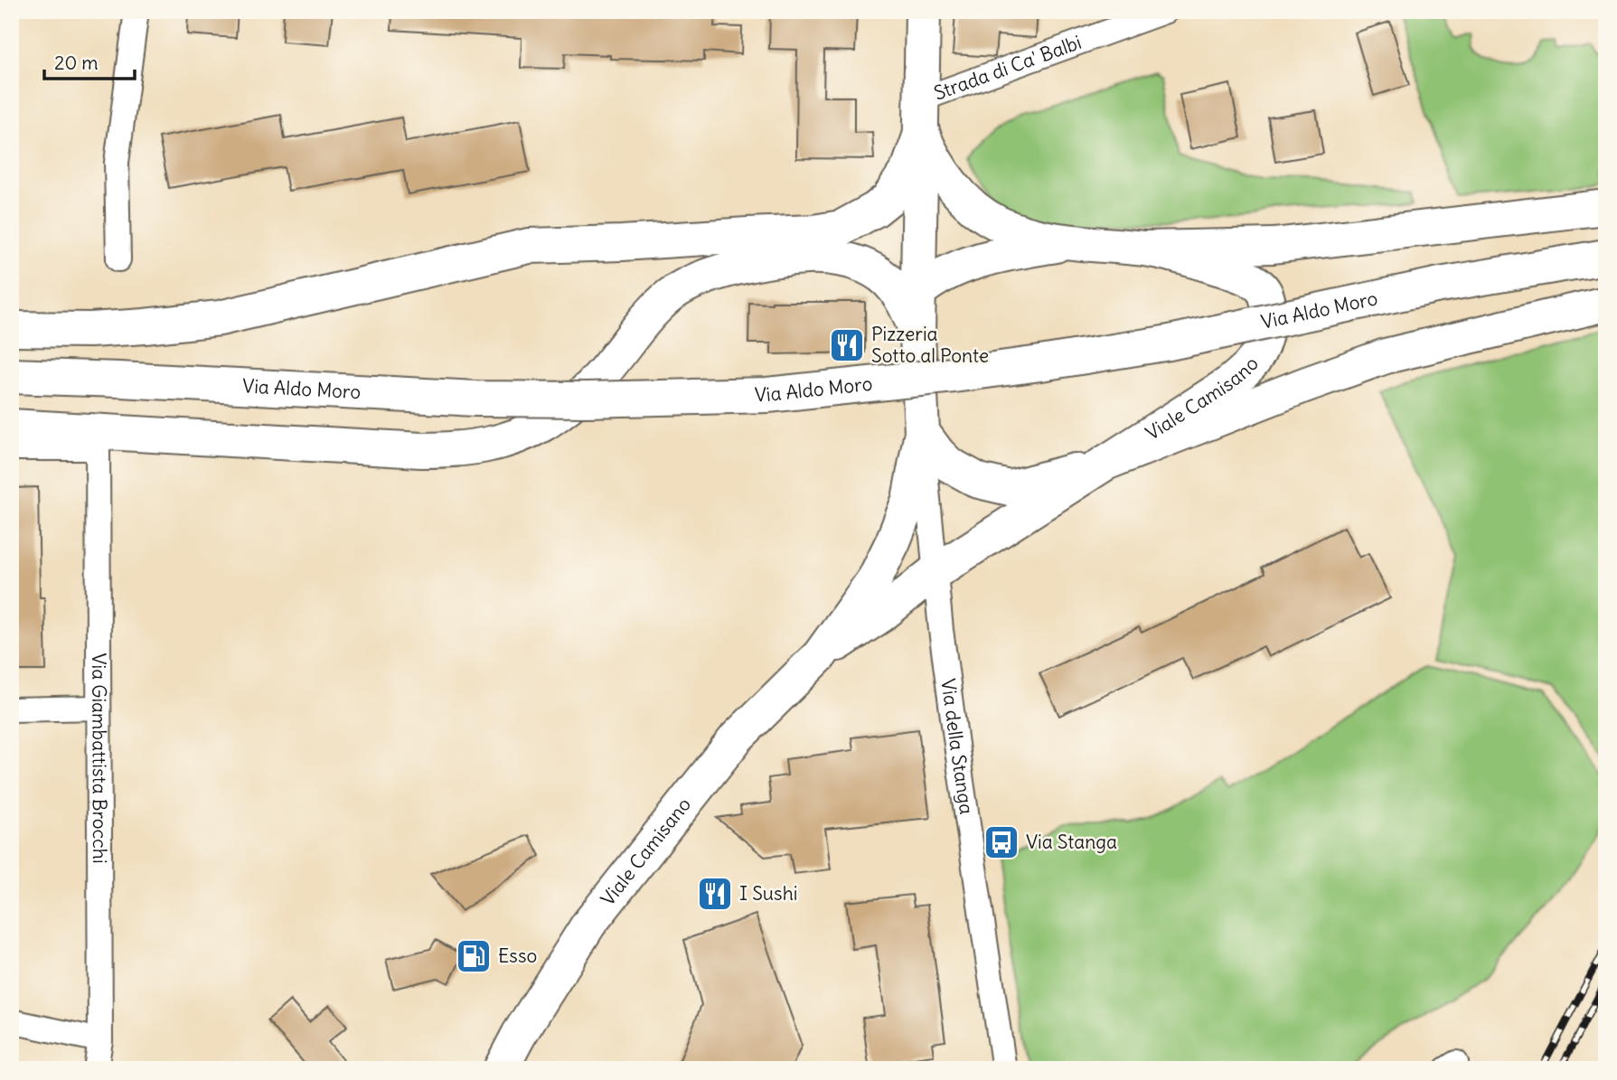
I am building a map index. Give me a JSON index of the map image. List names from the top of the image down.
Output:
{
  "streets": {
    "main road": ["Strada di Ca' Balbi", "Via Aldo Moro", "Viale Camisano"],
    "street": ["Via della Stanga", "Via Giambattista Brocchi"]
  },
  "crossings": [
    ["Strada di Ca' Balbi", "Viale Camisano"],
    ["Viale Camisano", "Via della Stanga"]
  ],
  "places": {
    "restaurant": ["Pizzeria Sotto al Ponte", "I Sushi"],
    "bus stop": ["Via Stanga"],
    "fuel station": ["Esso"]
  },
  "scale_bar": "20 m"
}
